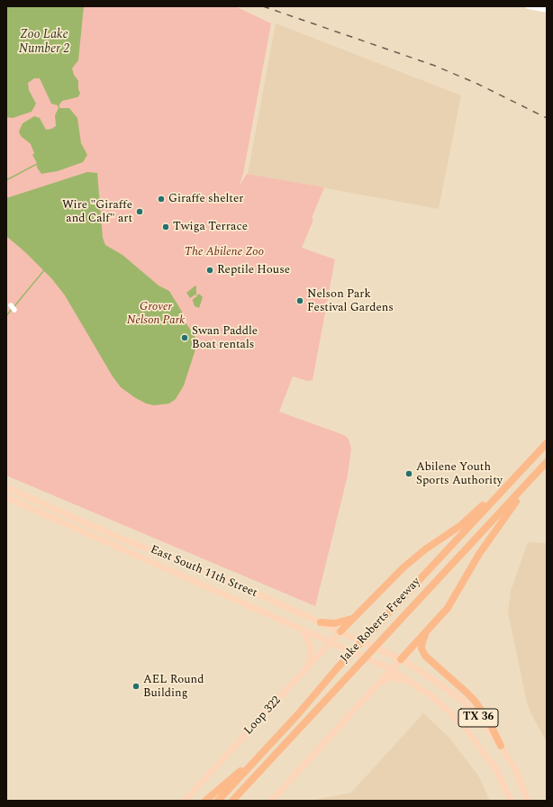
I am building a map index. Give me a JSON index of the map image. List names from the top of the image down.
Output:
{
  "streets": {
    "highway": ["Jake Roberts Freeway"],
    "main road": ["East South 11th Street", "Loop 322", "TX 36"]
  },
  "crossings": [
    ["East South 11th Street", "Loop 322"],
    ["East South 11th Street", "TX 36"]
  ],
  "water": ["Zoo Lake Number 2"],
  "parks": ["The Abilene Zoo", "Grover Nelson Park"],
  "places": [
    "Giraffe shelter",
    "Wire \"Giraffe and Calf\" art",
    "Twiga Terrace",
    "Reptile House",
    "Nelson Park Festival Gardens",
    "Swan Paddle Boat rentals",
    "Abilene Youth Sports Authority",
    "AEL Round Building"
  ]
}
